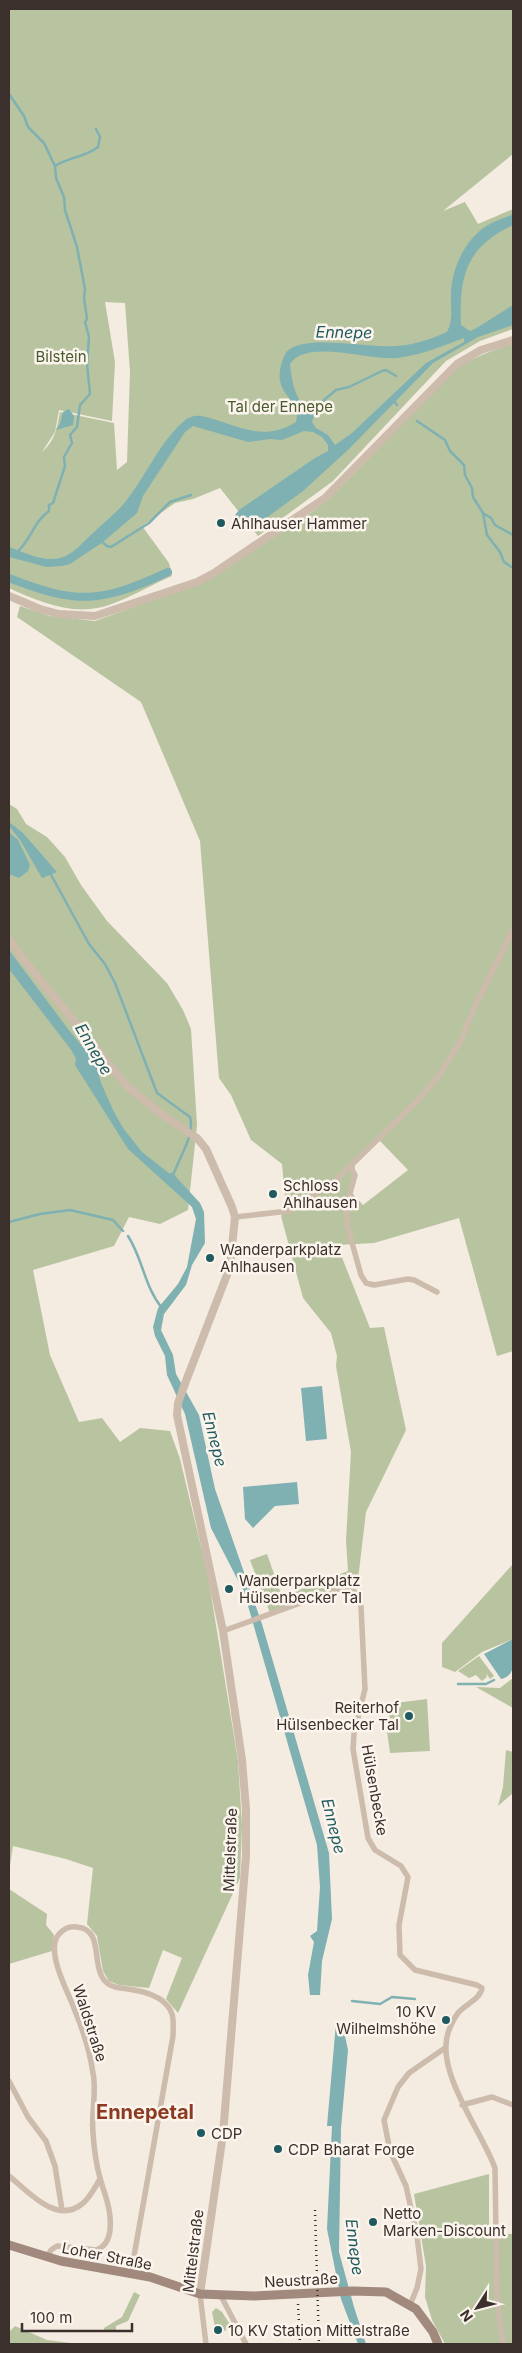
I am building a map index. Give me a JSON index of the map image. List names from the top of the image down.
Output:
{
  "streets": {
    "main road": ["Loher Straße", "Neustraße"],
    "street": ["Hülsenbecke", "Mittelstraße", "Waldstraße"]
  },
  "crossings": [
    ["Hülsenbecke", "Mittelstraße"],
    ["Mittelstraße", "Loher Straße"],
    ["Mittelstraße", "Neustraße"],
    ["Waldstraße", "Loher Straße"],
    ["Loher Straße", "Neustraße"]
  ],
  "districts": ["Ennepetal"],
  "water": ["Ennepe"],
  "parks": ["Bilstein", "Tal der Ennepe"],
  "places": [
    "Ahlhauser Hammer",
    "Schloss Ahlhausen",
    "Wanderparkplatz Ahlhausen",
    "Wanderparkplatz Hülsenbecker Tal",
    "Reiterhof Hülsenbecker Tal",
    "10 KV Wilhelmshöhe",
    "CDP",
    "CDP Bharat Forge",
    "Netto Marken-Discount",
    "10 KV Station Mittelstraße"
  ],
  "scale_bar": "100 m",
  "north": "bottom left"
}
